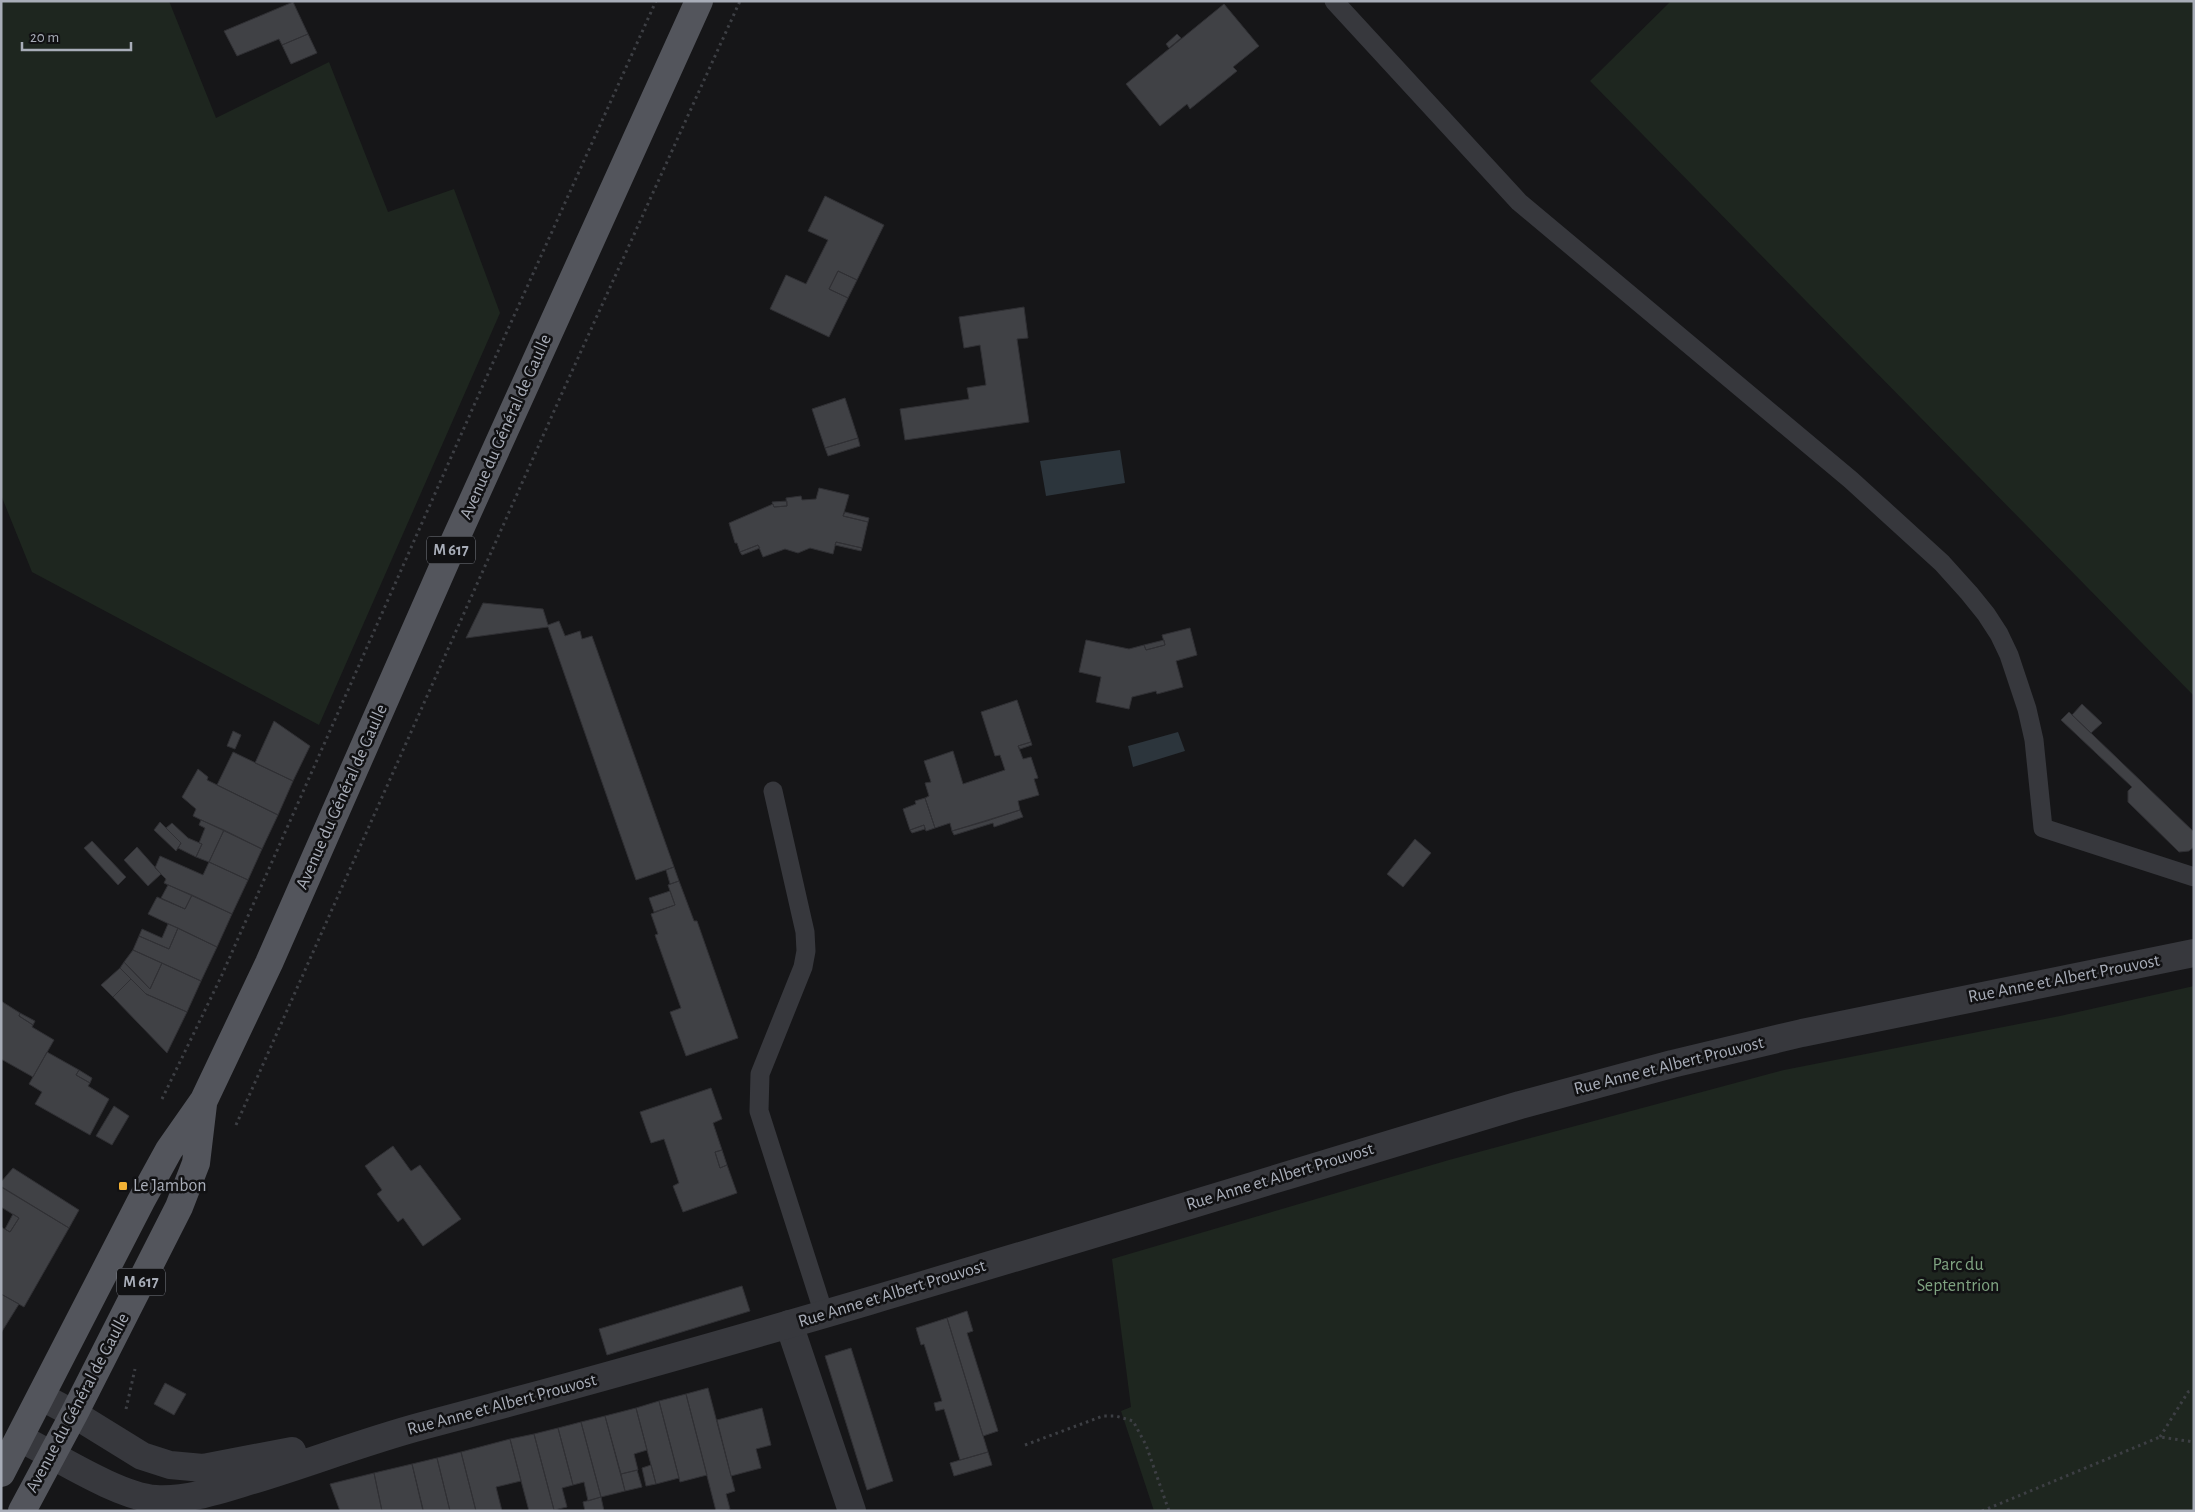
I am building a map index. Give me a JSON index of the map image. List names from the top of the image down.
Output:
{
  "streets": {
    "main road": ["Avenue du Général de Gaulle", "M 617"],
    "street": ["Rue Anne et Albert Prouvost"]
  },
  "crossings": [
    ["Avenue du Général de Gaulle", "Rue Anne et Albert Prouvost"]
  ],
  "parks": ["Parc du Septentrion"],
  "places": {
    "transit": ["Le Jambon"]
  },
  "scale_bar": "20 m"
}
